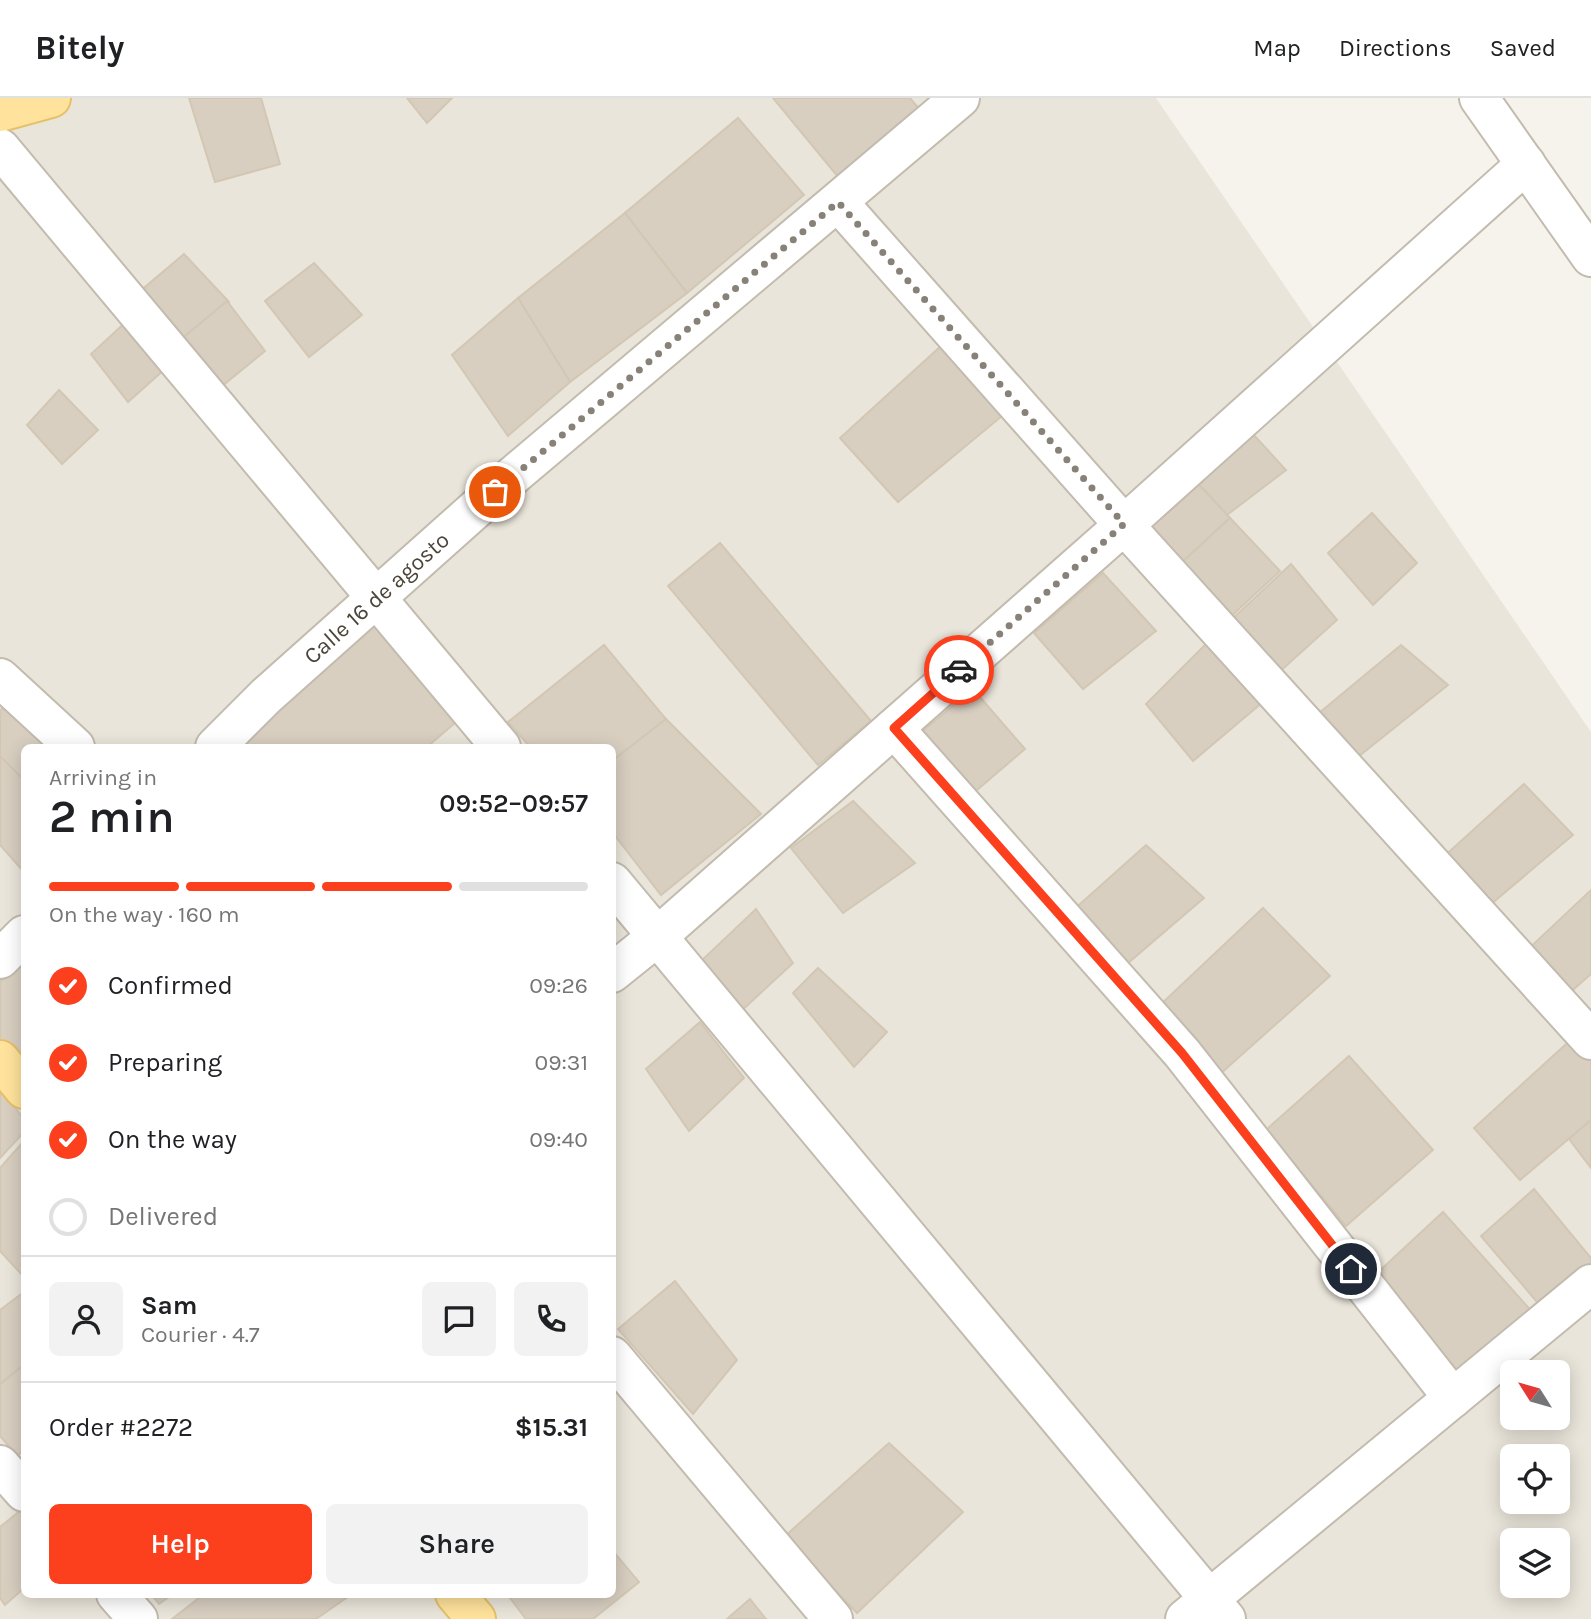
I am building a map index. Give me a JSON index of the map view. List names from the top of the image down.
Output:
{
  "streets": {
    "street": ["Calle 16 de agosto"]
  },
  "north": "top left",
  "page": {
    "header": "Bitely",
    "nav": ["Map", "Directions", "Saved"],
    "heading": ["2 min", "Arriving in", "09:52–09:57"],
    "panel": [
      "Sam",
      "Courier · 4.7",
      "Order #2272",
      "$15.31"
    ],
    "bar": "On the way · 160 m",
    "list": [
      ["Confirmed", "09:26"],
      ["Preparing", "09:31"],
      ["On the way", "09:40"],
      "Delivered"
    ],
    "buttons": ["Help", "Share"]
  }
}
